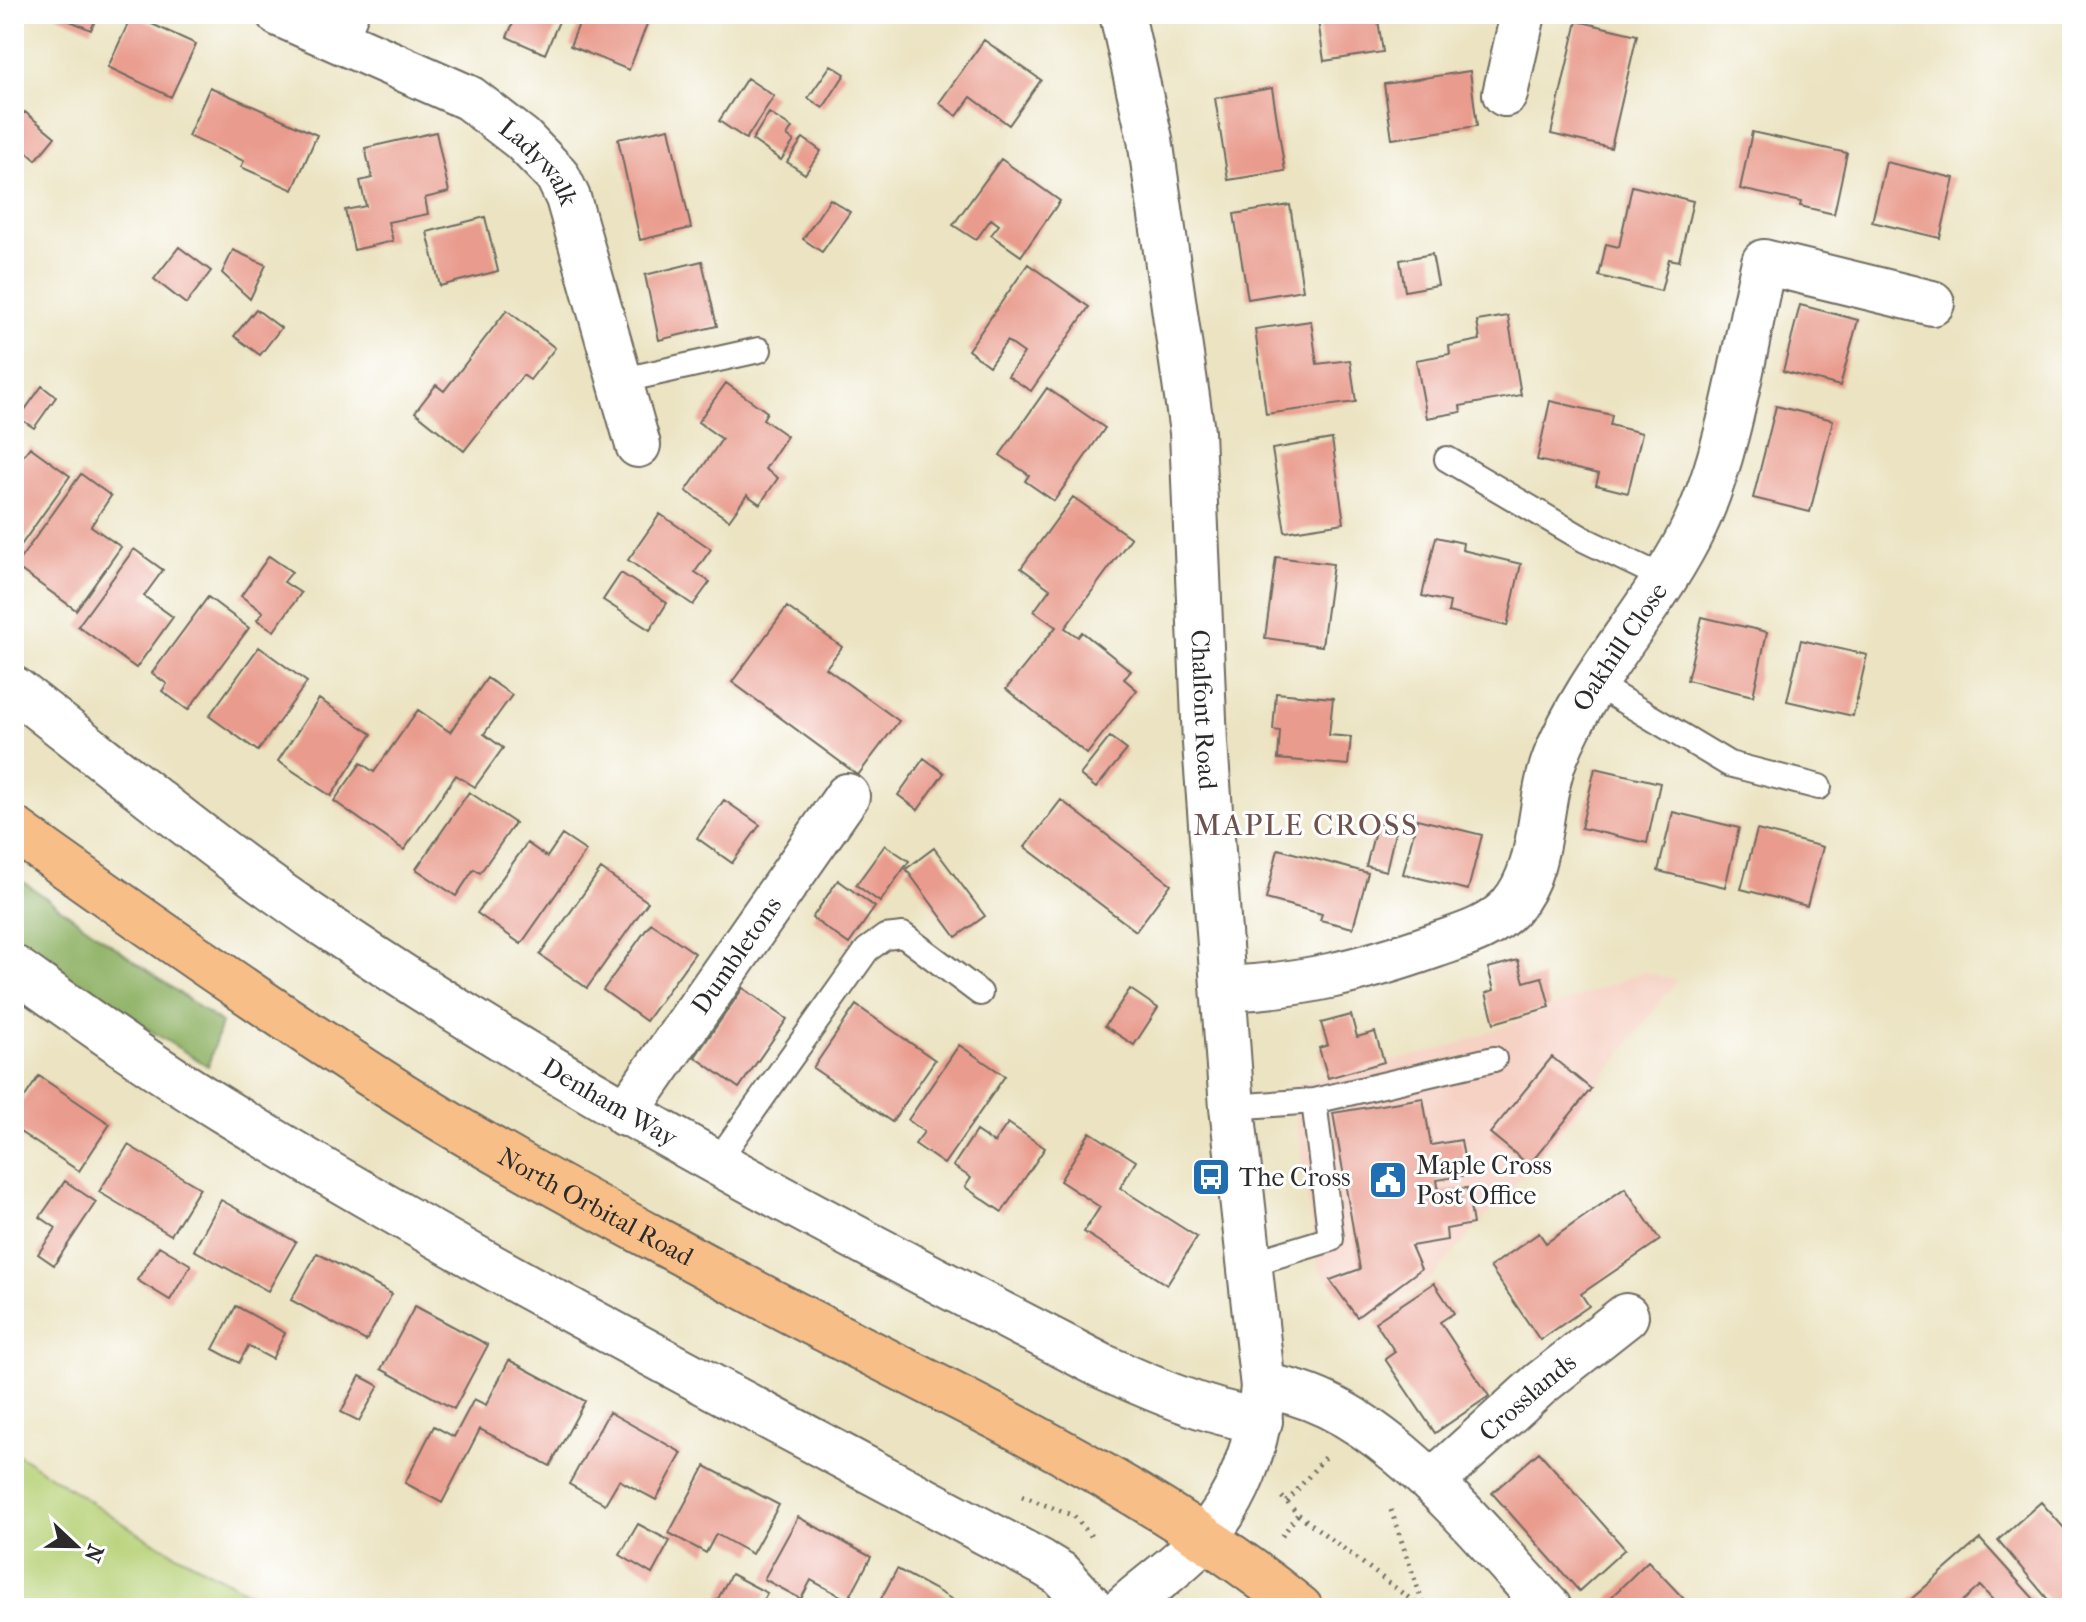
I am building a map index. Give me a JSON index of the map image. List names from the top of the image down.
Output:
{
  "streets": {
    "main road": ["North Orbital Road"],
    "street": [
      "Ladywalk",
      "Oakhill Close",
      "Chalfont Road",
      "Dumbletons",
      "Denham Way",
      "Crosslands"
    ]
  },
  "crossings": [
    ["Oakhill Close", "Chalfont Road"],
    ["Chalfont Road", "Denham Way"],
    ["Chalfont Road", "North Orbital Road"],
    ["Dumbletons", "Denham Way"],
    ["Denham Way", "Crosslands"]
  ],
  "districts": ["MAPLE CROSS"],
  "places": {
    "bus stop": ["The Cross"],
    "public building": ["Maple Cross Post Office"]
  },
  "north": "right"
}
